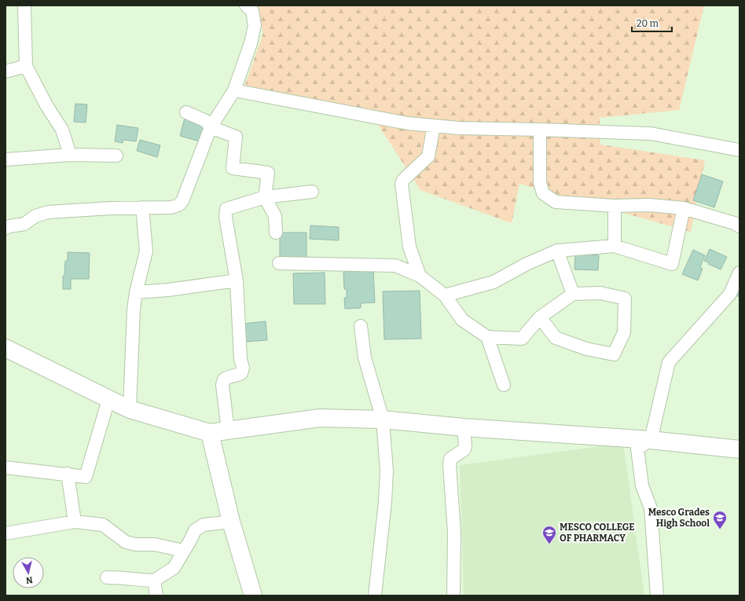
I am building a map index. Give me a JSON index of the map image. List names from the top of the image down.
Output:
{
  "places": {
    "school or university": ["Mesco Grades High School", "MESCO COLLEGE OF PHARMACY"]
  },
  "scale_bar": "20 m",
  "north": "bottom"
}
